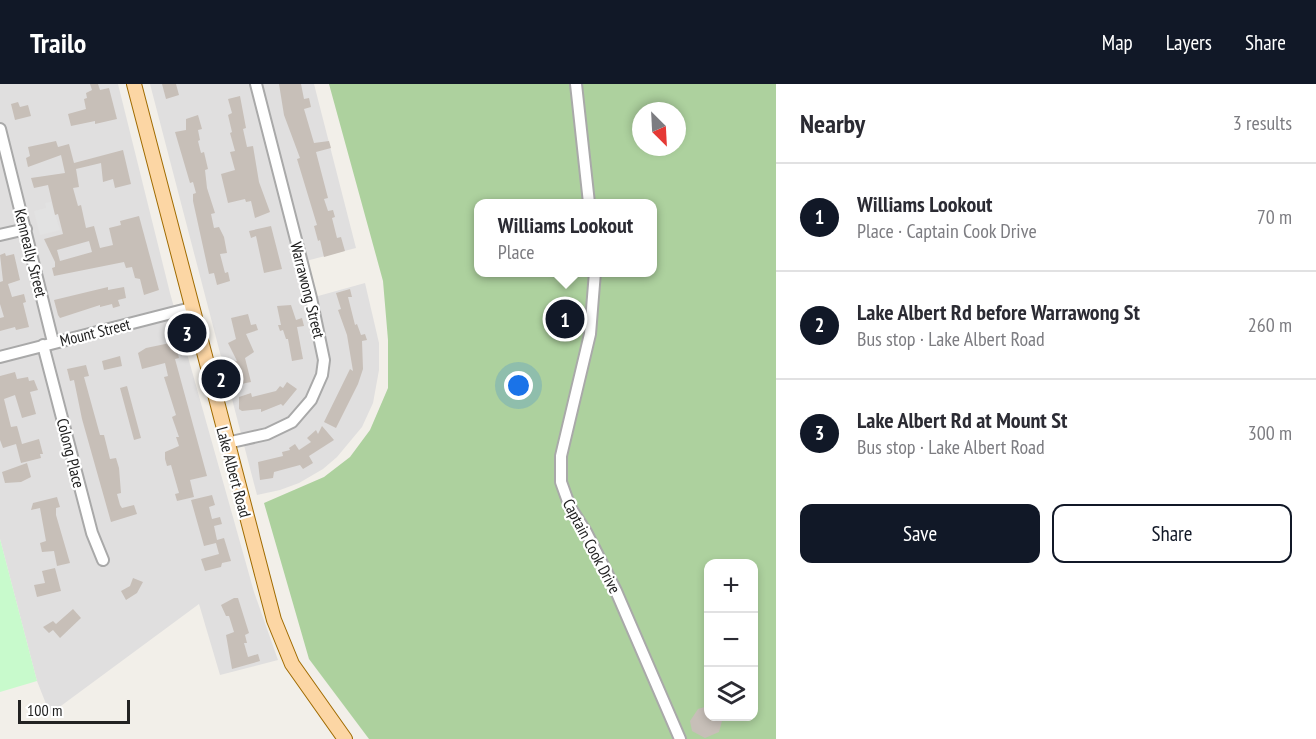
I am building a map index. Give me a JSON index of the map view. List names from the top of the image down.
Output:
{
  "streets": {
    "main road": ["Lake Albert Road"],
    "street": [
      "Kenneally Street",
      "Warrawong Street",
      "Mount Street",
      "Colong Place",
      "Captain Cook Drive"
    ]
  },
  "crossings": [
    ["Kenneally Street", "Mount Street"],
    ["Kenneally Street", "Colong Place"],
    ["Warrawong Street", "Lake Albert Road"],
    ["Mount Street", "Colong Place"],
    ["Mount Street", "Lake Albert Road"]
  ],
  "scale_bar": "100 m",
  "north": "bottom right",
  "page": {
    "header": "Trailo",
    "nav": ["Map", "Layers", "Share"],
    "heading": ["Nearby", "3 results"],
    "list": [
      {
        "mark": "1",
        "name": "Williams Lookout",
        "note": "Place · Captain Cook Drive",
        "value": "70 m"
      },
      {
        "mark": "2",
        "name": "Lake Albert Rd before Warrawong St",
        "note": "Bus stop · Lake Albert Road",
        "value": "260 m"
      },
      {
        "mark": "3",
        "name": "Lake Albert Rd at Mount St",
        "note": "Bus stop · Lake Albert Road",
        "value": "300 m"
      }
    ],
    "popup": ["Williams Lookout", "Place"],
    "pins": ["1", "3", "2"],
    "buttons": ["Save", "Share"],
    "map_buttons": ["+", "−"],
    "scale": "100 m"
  }
}
